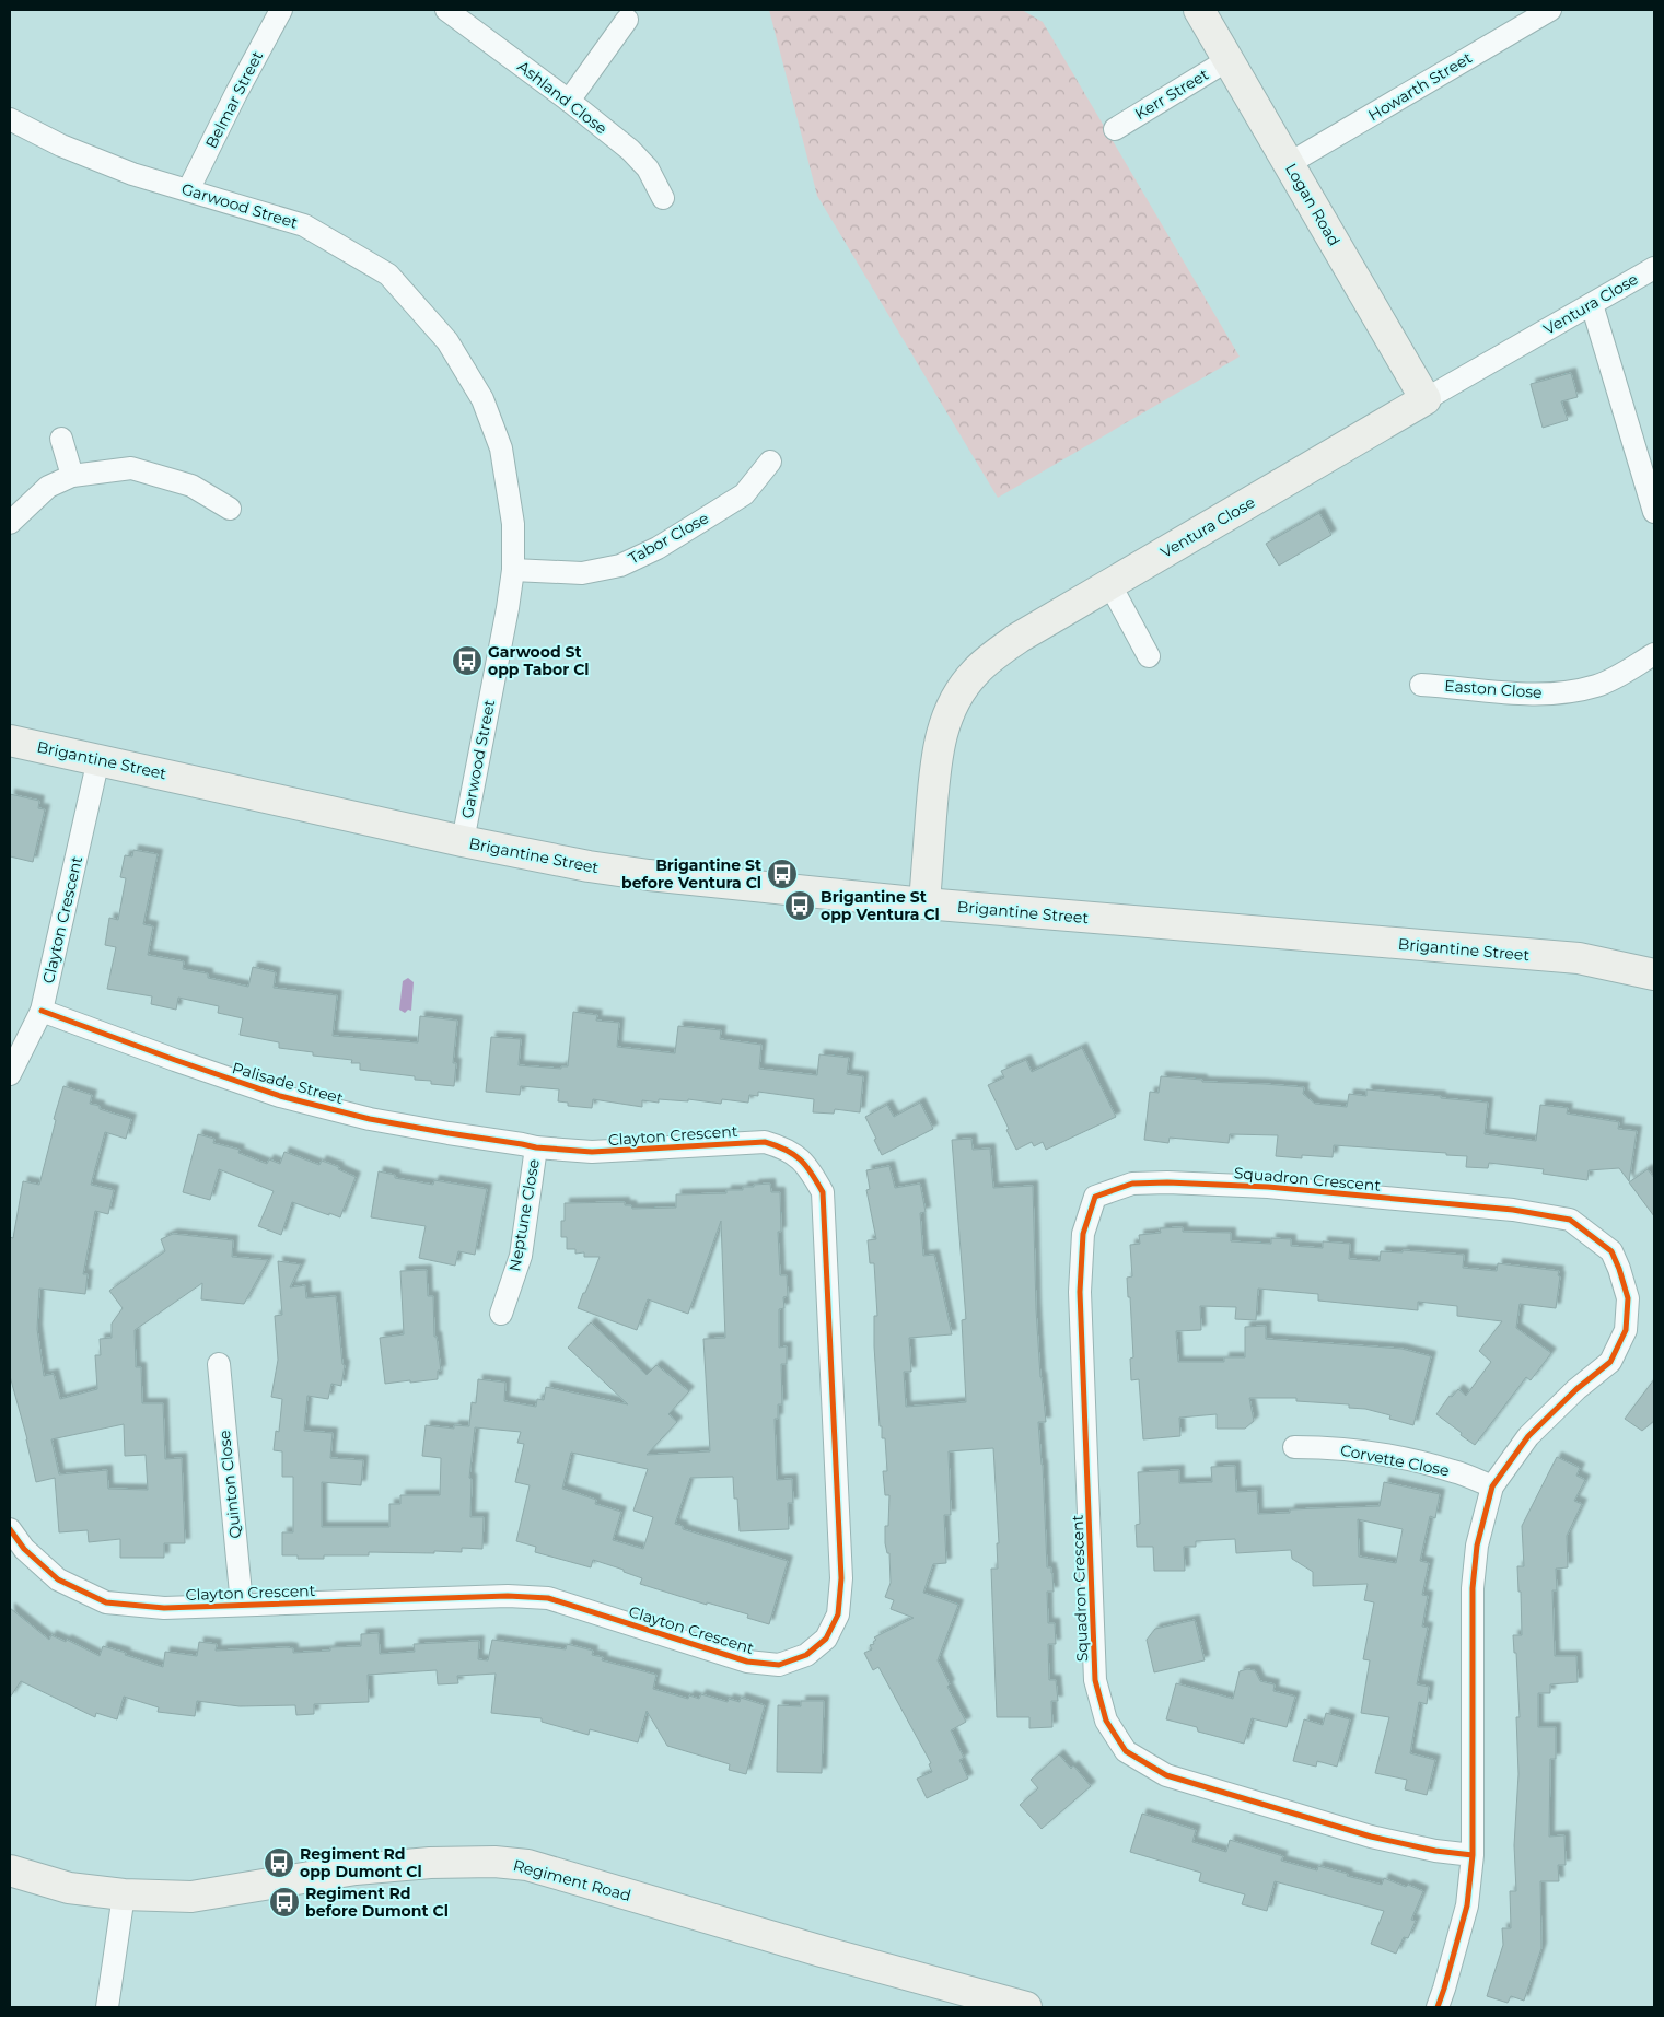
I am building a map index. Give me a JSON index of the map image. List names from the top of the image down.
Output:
{
  "streets": {
    "street": [
      "Howarth Street",
      "Kerr Street",
      "Ashland Close",
      "Belmar Street",
      "Logan Road",
      "Garwood Street",
      "Ventura Close",
      "Tabor Close",
      "Easton Close",
      "Brigantine Street",
      "Clayton Crescent",
      "Palisade Street",
      "Squadron Crescent",
      "Neptune Close",
      "Corvette Close",
      "Quinton Close",
      "Regiment Road"
    ]
  },
  "crossings": [
    ["Howarth Street", "Logan Road"],
    ["Kerr Street", "Logan Road"],
    ["Belmar Street", "Garwood Street"],
    ["Logan Road", "Ventura Close"],
    ["Garwood Street", "Tabor Close"],
    ["Garwood Street", "Brigantine Street"],
    ["Ventura Close", "Brigantine Street"],
    ["Brigantine Street", "Clayton Crescent"],
    ["Clayton Crescent", "Palisade Street"],
    ["Clayton Crescent", "Neptune Close"],
    ["Clayton Crescent", "Quinton Close"],
    ["Palisade Street", "Neptune Close"],
    ["Squadron Crescent", "Corvette Close"]
  ],
  "places": {
    "bus stop": [
      "Garwood St opp Tabor Cl",
      "Brigantine St before Ventura Cl",
      "Brigantine St opp Ventura Cl",
      "Regiment Rd opp Dumont Cl",
      "Regiment Rd before Dumont Cl"
    ]
  }
}
